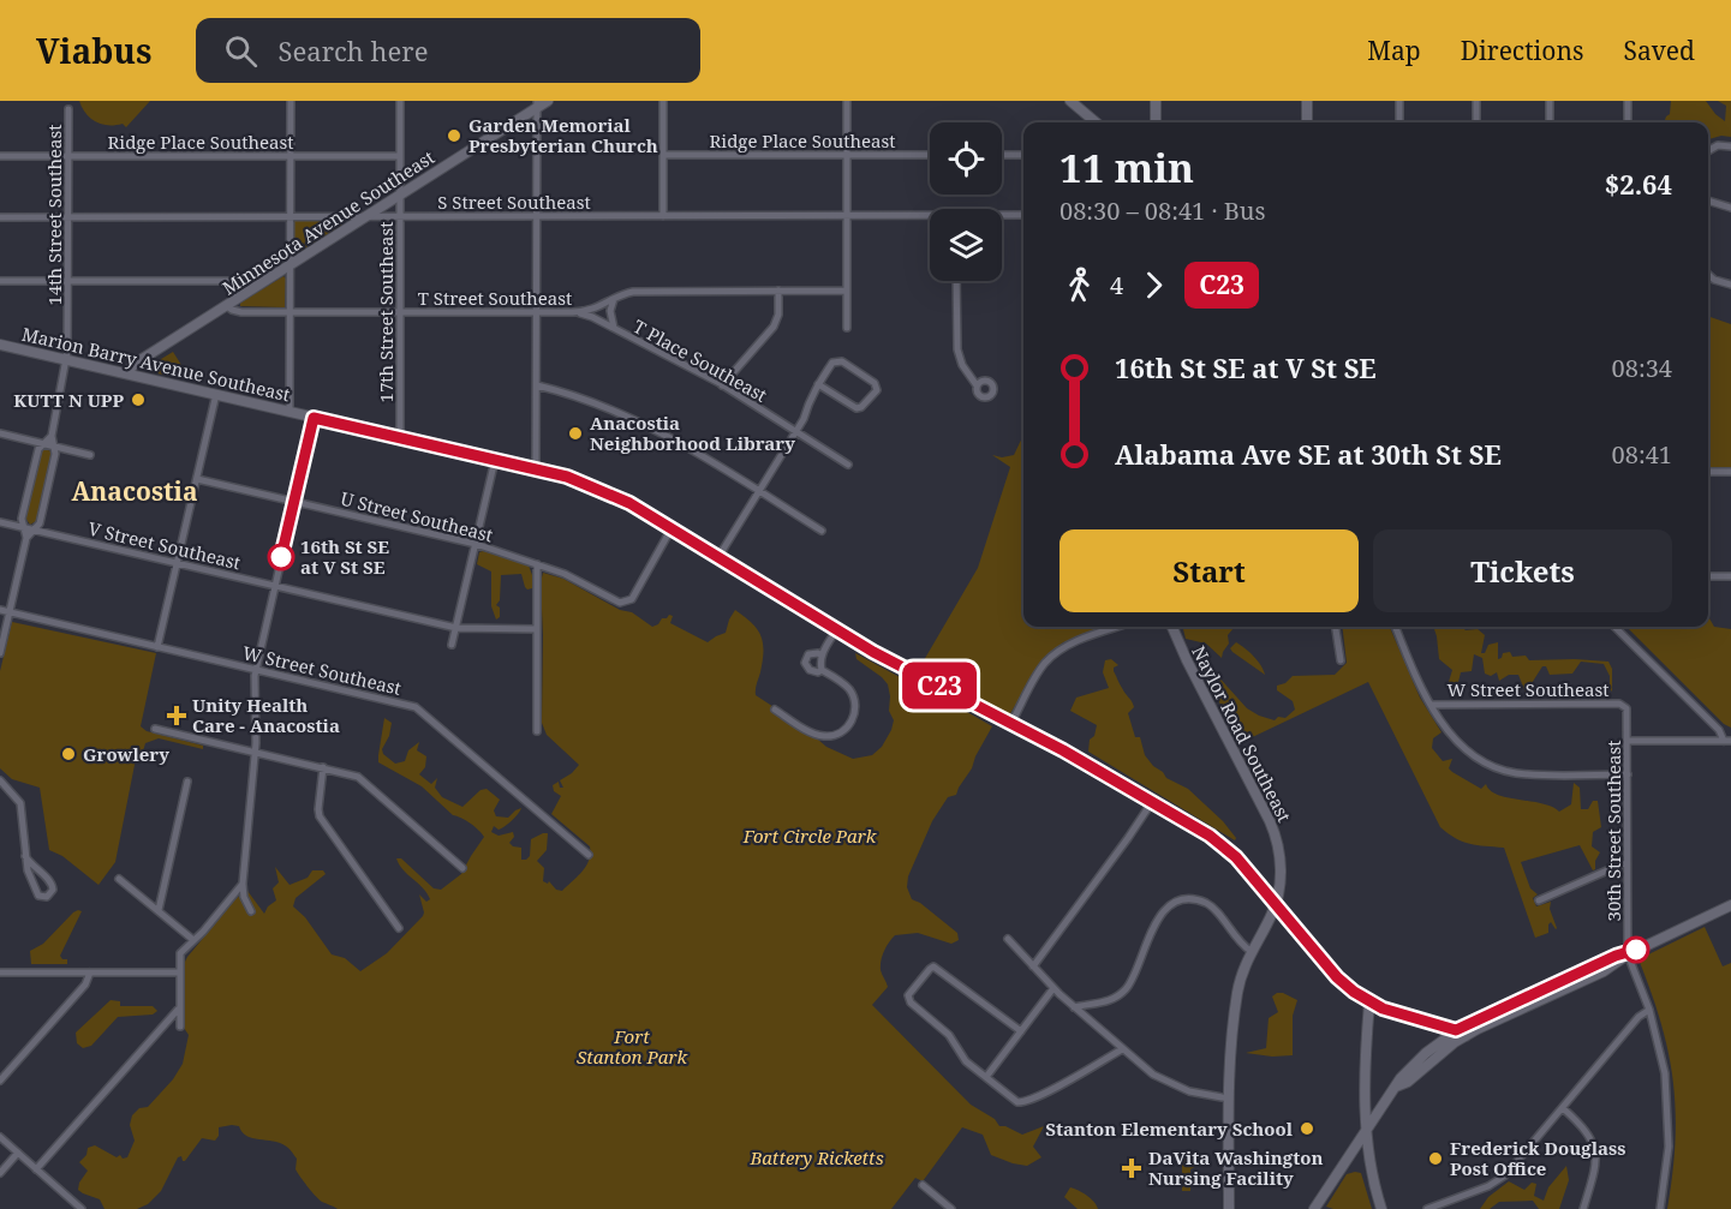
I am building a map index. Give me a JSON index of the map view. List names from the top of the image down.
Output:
{
  "streets": {
    "main road": ["Minnesota Avenue Southeast", "Marion Barry Avenue Southeast", "Naylor Road Southeast"],
    "street": [
      "Ridge Place Southeast",
      "S Street Southeast",
      "14th Street Southeast",
      "T Street Southeast",
      "17th Street Southeast",
      "T Place Southeast",
      "U Street Southeast",
      "V Street Southeast",
      "W Street Southeast",
      "30th Street Southeast"
    ]
  },
  "crossings": [
    ["Ridge Place Southeast", "14th Street Southeast"],
    ["Ridge Place Southeast", "17th Street Southeast"],
    ["S Street Southeast", "14th Street Southeast"],
    ["S Street Southeast", "Minnesota Avenue Southeast"],
    ["S Street Southeast", "17th Street Southeast"],
    ["14th Street Southeast", "Marion Barry Avenue Southeast"],
    ["Minnesota Avenue Southeast", "T Street Southeast"],
    ["Minnesota Avenue Southeast", "17th Street Southeast"],
    ["Minnesota Avenue Southeast", "Marion Barry Avenue Southeast"],
    ["T Street Southeast", "17th Street Southeast"],
    ["T Street Southeast", "T Place Southeast"],
    ["17th Street Southeast", "Marion Barry Avenue Southeast"],
    ["Marion Barry Avenue Southeast", "U Street Southeast"],
    ["Marion Barry Avenue Southeast", "Naylor Road Southeast"],
    ["W Street Southeast", "30th Street Southeast"]
  ],
  "districts": ["Anacostia"],
  "parks": ["Fort Circle Park", "Fort Stanton Park", "Battery Ricketts"],
  "places": {
    "other": [
      "Garden Memorial Presbyterian Church",
      "KUTT N UPP",
      "Anacostia Neighborhood Library",
      "16th St SE at V St SE",
      "Growlery",
      "Stanton Elementary School",
      "Frederick Douglass Post Office"
    ],
    "health": ["Unity Health Care - Anacostia", "DaVita Washington Nursing Facility"]
  },
  "lines": ["bus line C23"],
  "page": {
    "header": "Viabus",
    "search": "Search here",
    "nav": ["Map", "Directions", "Saved"],
    "on_map": "C23",
    "heading": ["11 min", "08:30 – 08:41 · Bus", "$2.64"],
    "legs": ["4", "C23"],
    "list": [
      {
        "name": "16th St SE at V St SE",
        "value": "08:34"
      },
      {
        "name": "Alabama Ave SE at 30th St SE",
        "value": "08:41"
      }
    ],
    "buttons": ["Start", "Tickets"]
  }
}
